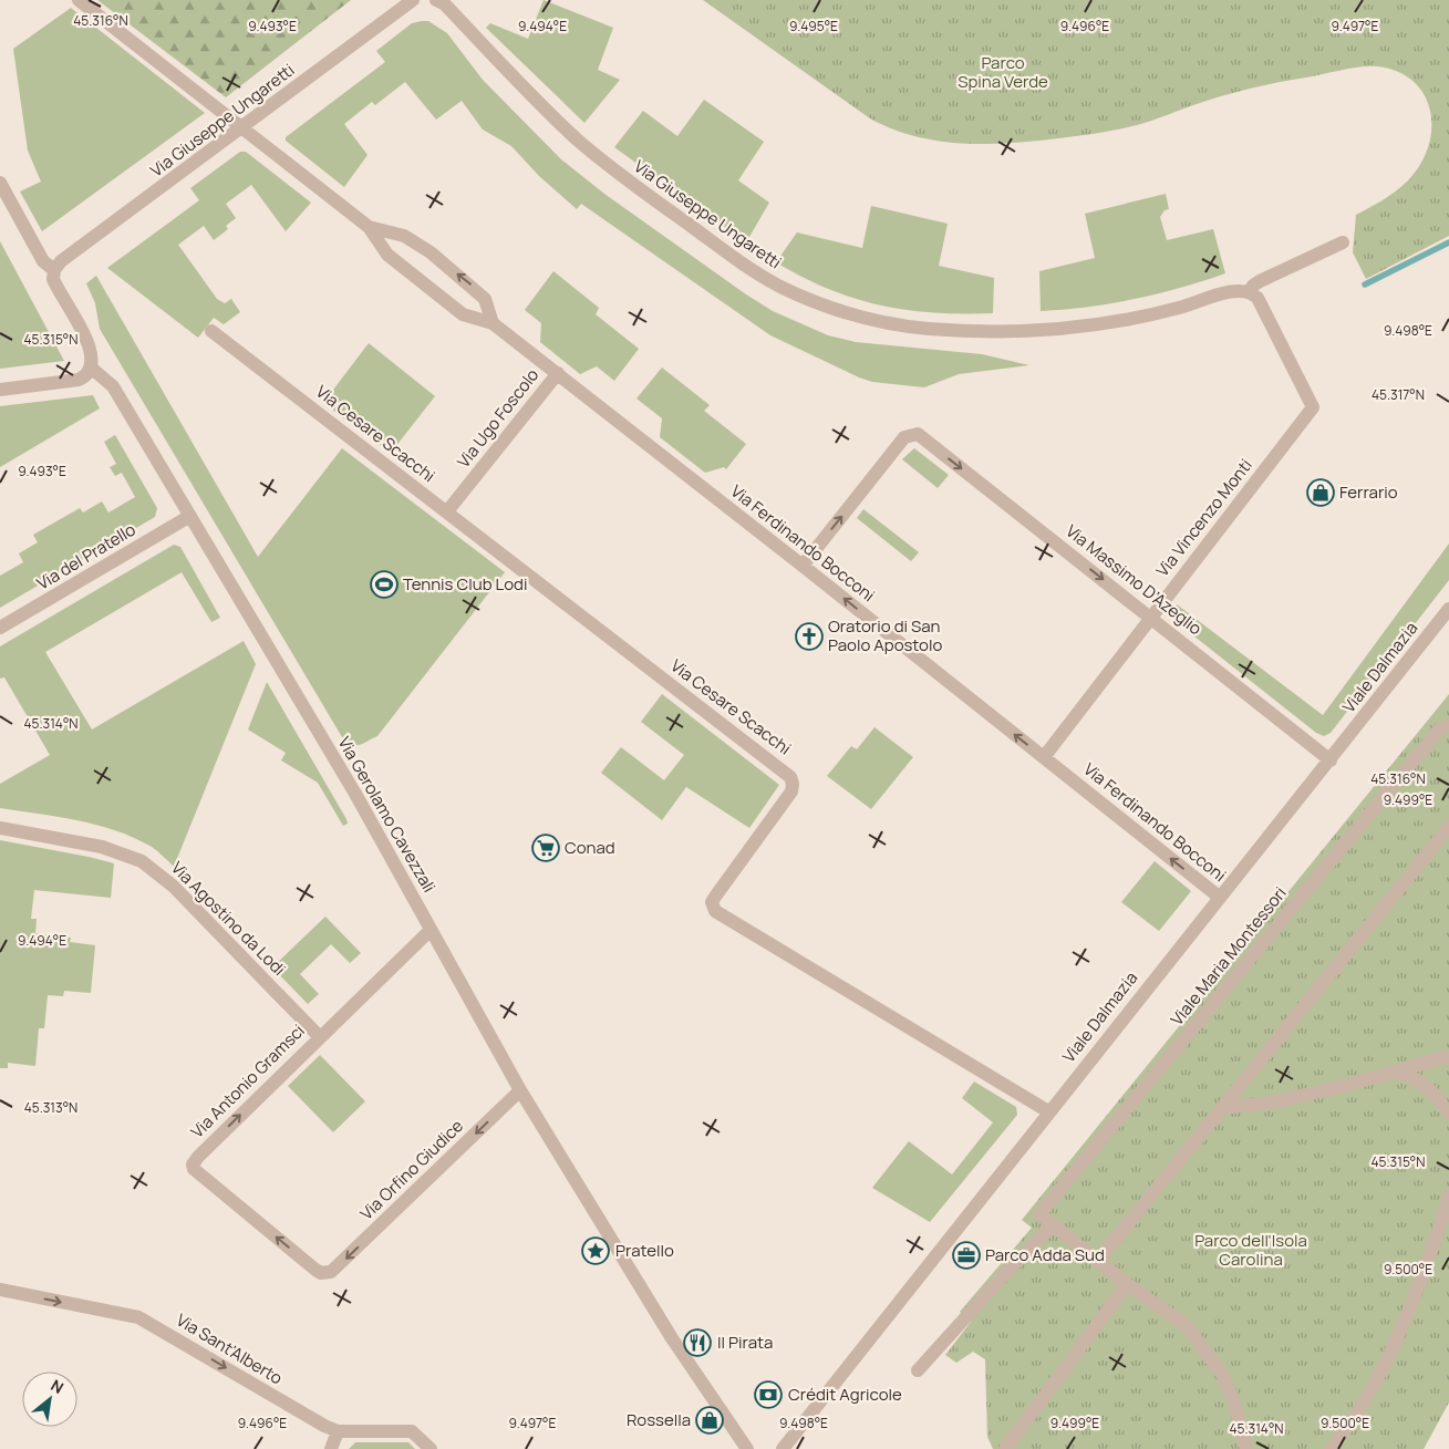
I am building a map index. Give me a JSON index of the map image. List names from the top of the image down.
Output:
{
  "streets": {
    "street": [
      "Via Giuseppe Ungaretti",
      "Via Ugo Foscolo",
      "Via Cesare Scacchi",
      "Via Vincenzo Monti",
      "Via Ferdinando Bocconi",
      "Via del Pratello",
      "Via Massimo D’Azeglio",
      "Viale Dalmazia",
      "Via Gerolamo Cavezzali",
      "Via Agostino da Lodi",
      "Viale Maria Montessori",
      "Via Antonio Gramsci",
      "Via Orfino Giudice",
      "Via Sant'Alberto"
    ]
  },
  "crossings": [
    ["Via Giuseppe Ungaretti", "Via Vincenzo Monti"],
    ["Via Giuseppe Ungaretti", "Via Ferdinando Bocconi"],
    ["Via Ugo Foscolo", "Via Cesare Scacchi"],
    ["Via Ugo Foscolo", "Via Ferdinando Bocconi"],
    ["Via Cesare Scacchi", "Viale Dalmazia"],
    ["Via Vincenzo Monti", "Via Ferdinando Bocconi"],
    ["Via Vincenzo Monti", "Via Massimo D’Azeglio"],
    ["Via Ferdinando Bocconi", "Via Massimo D’Azeglio"],
    ["Via Ferdinando Bocconi", "Viale Dalmazia"],
    ["Via del Pratello", "Via Gerolamo Cavezzali"],
    ["Via Massimo D’Azeglio", "Viale Dalmazia"],
    ["Via Gerolamo Cavezzali", "Via Antonio Gramsci"],
    ["Via Gerolamo Cavezzali", "Via Orfino Giudice"],
    ["Via Agostino da Lodi", "Via Antonio Gramsci"],
    ["Via Antonio Gramsci", "Via Orfino Giudice"]
  ],
  "one_way": ["Via Ferdinando Bocconi", "Via Orfino Giudice", "Via Sant'Alberto"],
  "parks": ["Parco Spina Verde", "Parco dell'Isola Carolina"],
  "places": {
    "shop": ["Ferrario", "Rossella"],
    "sports": ["Tennis Club Lodi"],
    "church": ["Oratorio di San Paolo Apostolo"],
    "supermarket": ["Conad"],
    "place": ["Pratello"],
    "office": ["Parco Adda Sud"],
    "restaurant": ["Il Pirata"],
    "bank": ["Crédit Agricole"]
  },
  "north": "top right",
  "coordinates": [
    "45.316°N",
    "9.495°E",
    "9.493°E",
    "9.494°E",
    "9.496°E",
    "9.497°E",
    "9.498°E",
    "45.315°N",
    "45.317°N",
    "45.314°N",
    "9.499°E",
    "45.313°N",
    "9.500°E"
  ]
}
